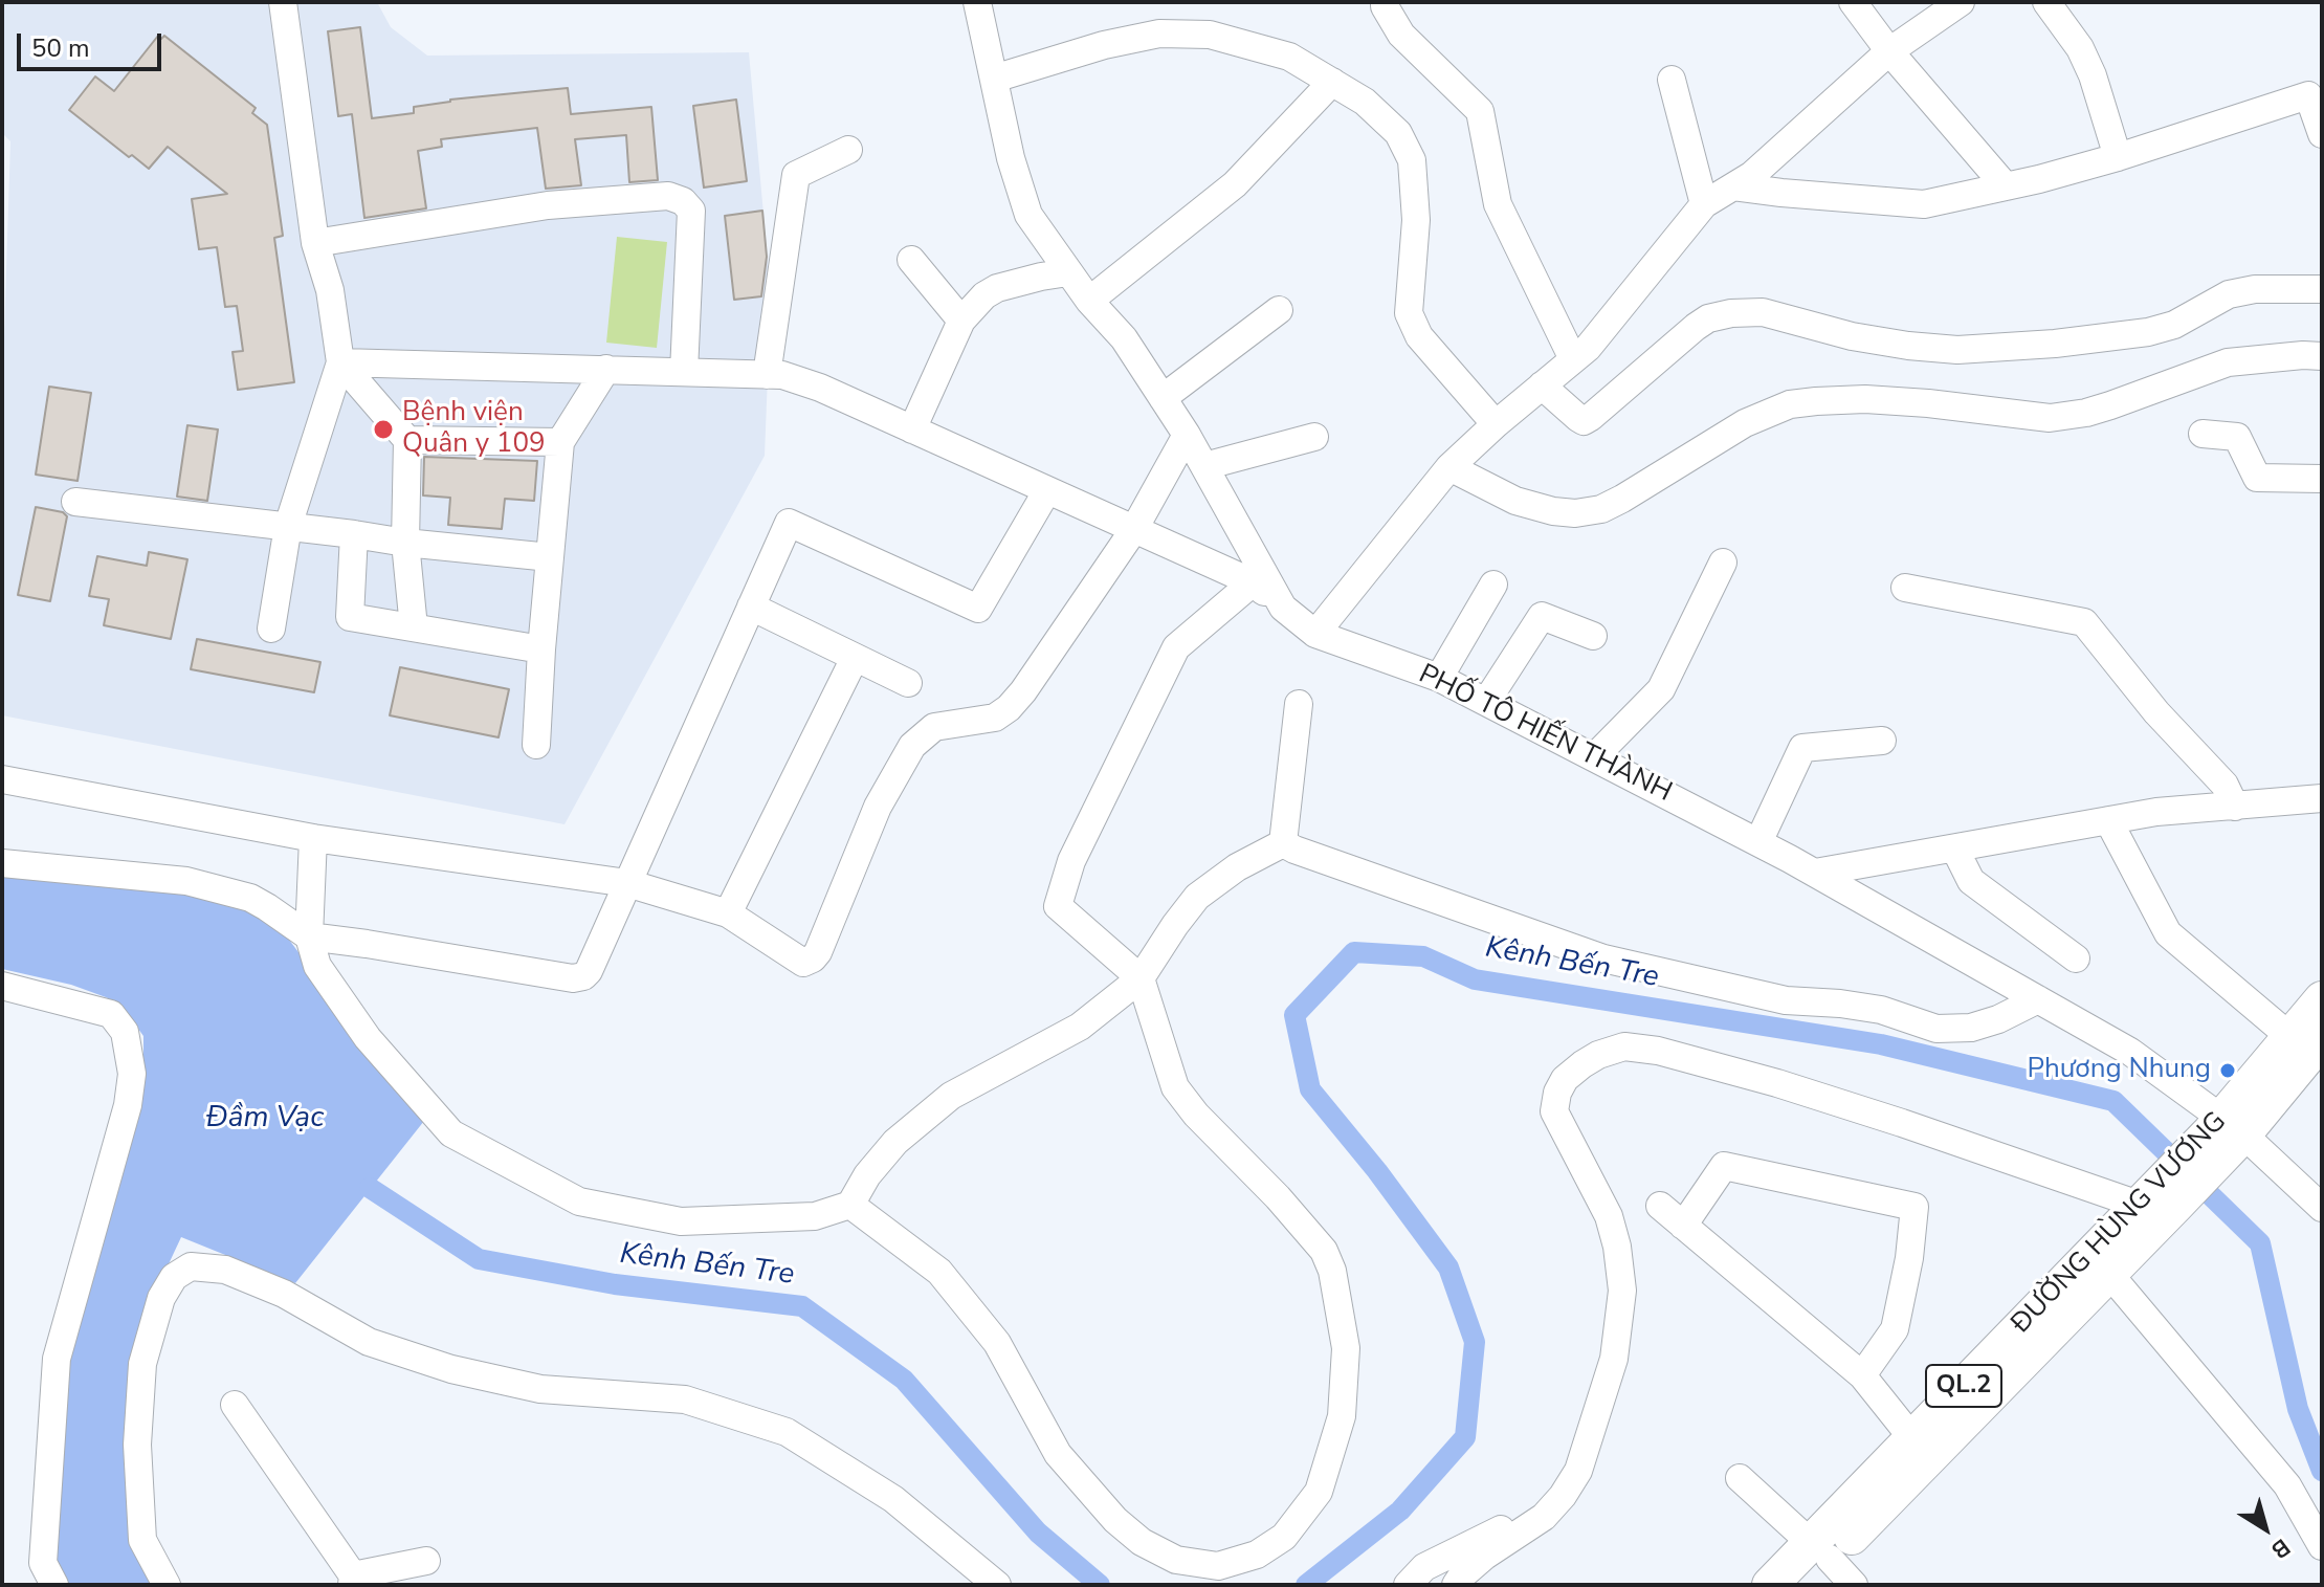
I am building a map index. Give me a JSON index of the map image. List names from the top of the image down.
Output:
{
  "streets": {
    "main road": ["ĐƯỜNG HÙNG VƯƠNG", "QL.2"],
    "street": ["PHỐ TÔ HIẾN THÀNH"]
  },
  "crossings": [
    ["PHỐ TÔ HIẾN THÀNH", "ĐƯỜNG HÙNG VƯƠNG"]
  ],
  "water": ["Kênh Bến Tre", "Đầm Vạc"],
  "places": ["Bệnh viện Quân y 109", "Phương Nhung"],
  "scale_bar": "50 m",
  "north": "bottom right"
}
